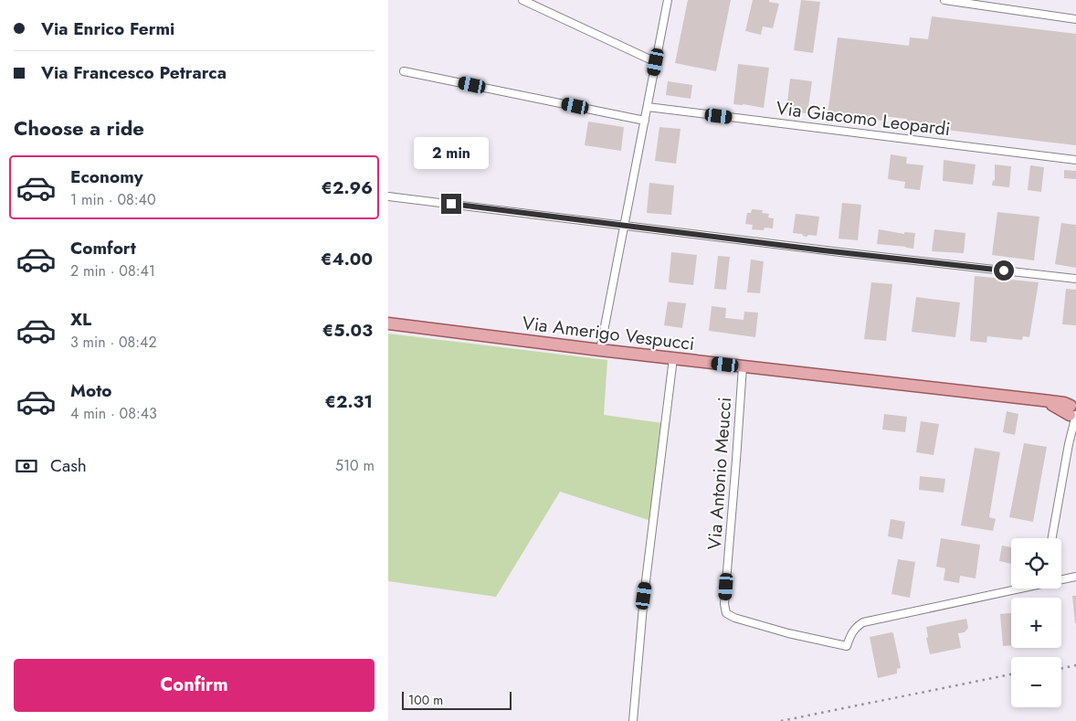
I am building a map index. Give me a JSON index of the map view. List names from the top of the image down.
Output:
{
  "streets": {
    "main road": ["Via Amerigo Vespucci"],
    "street": ["Via Giacomo Leopardi", "Via Antonio Meucci"]
  },
  "crossings": [
    ["Via Amerigo Vespucci", "Via Antonio Meucci"]
  ],
  "scale_bar": "100 m",
  "page": {
    "banner": ["Via Enrico Fermi", "Via Francesco Petrarca"],
    "heading": "Choose a ride",
    "bubble": "2 min",
    "list": [
      {
        "name": "Economy",
        "note": "1 min · 08:40",
        "value": "€2.96"
      },
      {
        "name": "Comfort",
        "note": "2 min · 08:41",
        "value": "€4.00"
      },
      {
        "name": "XL",
        "note": "3 min · 08:42",
        "value": "€5.03"
      },
      {
        "name": "Moto",
        "note": "4 min · 08:43",
        "value": "€2.31"
      }
    ],
    "pay": ["Cash", "510 m"],
    "map_buttons": ["+", "−"],
    "buttons": "Confirm",
    "scale": "100 m"
  }
}
